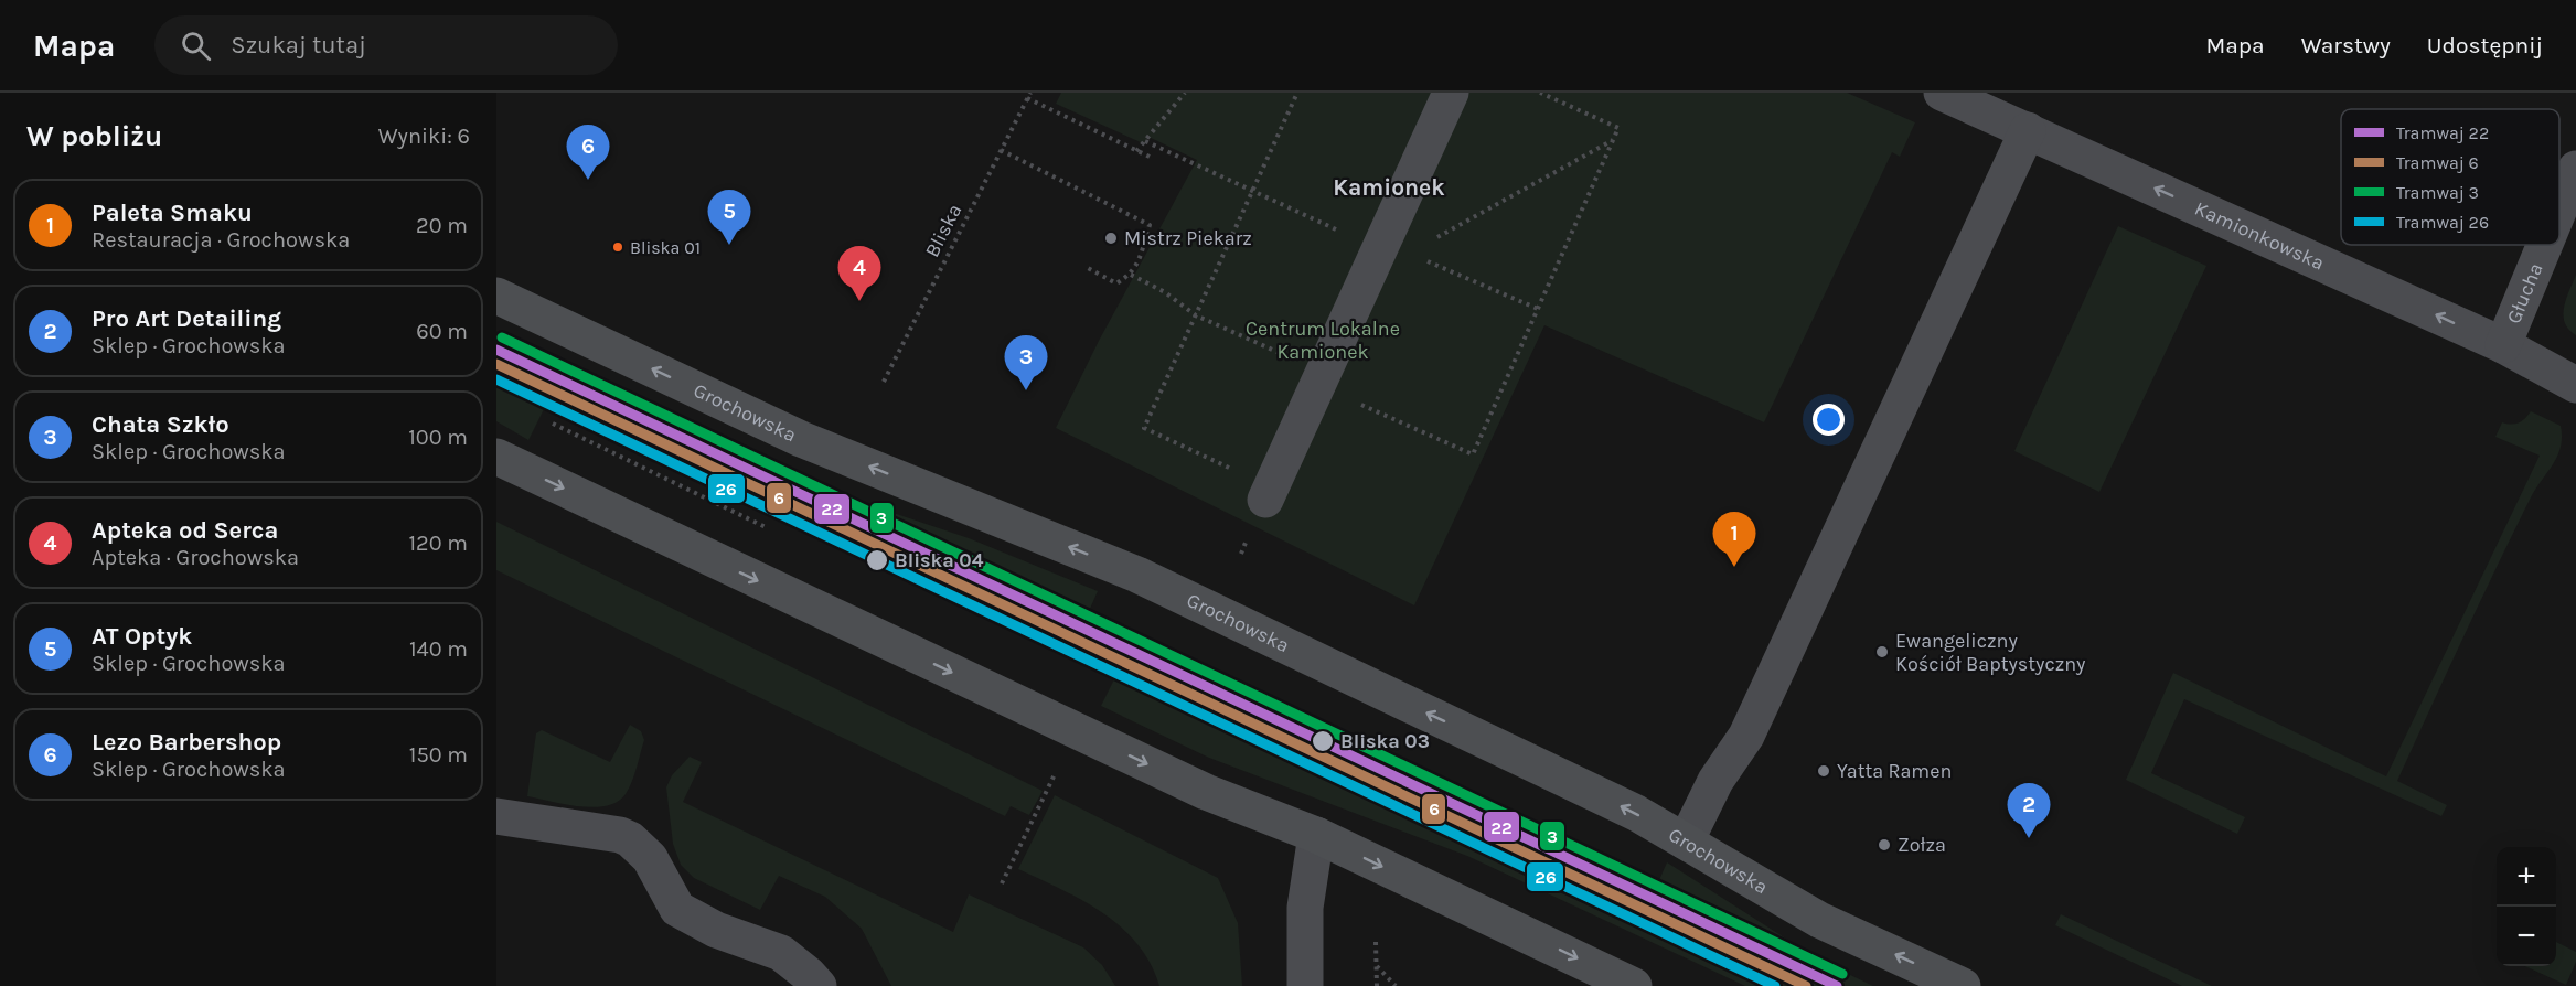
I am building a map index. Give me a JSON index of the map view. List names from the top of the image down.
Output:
{
  "streets": {
    "main road": ["Grochowska"],
    "street": ["Kamionkowska", "Głucha"],
    "path": ["Bliska"]
  },
  "crossings": [
    ["Kamionkowska", "Głucha"]
  ],
  "one_way": ["Kamionkowska"],
  "districts": ["Kamionek"],
  "parks": ["Centrum Lokalne Kamionek"],
  "places": [
    "Mistrz Piekarz",
    "Bliska 01",
    "Bliska 04",
    "Ewangeliczny Kościół Baptystyczny",
    "Bliska 03",
    "Yatta Ramen",
    "Zołza"
  ],
  "lines": [
    "tram line 3",
    "tram line 22",
    "tram line 6",
    "tram line 26"
  ],
  "legend": [
    "Tramwaj 22",
    "Tramwaj 6",
    "Tramwaj 3",
    "Tramwaj 26"
  ],
  "page": {
    "header": "Mapa",
    "search": "Szukaj tutaj",
    "nav": ["Mapa", "Warstwy", "Udostępnij"],
    "heading": ["W pobliżu", "Wyniki: 6"],
    "pins": [
      "6",
      "5",
      "4",
      "3",
      "1",
      "2"
    ],
    "list": [
      {
        "mark": "1",
        "name": "Paleta Smaku",
        "note": "Restauracja · Grochowska",
        "value": "20 m"
      },
      {
        "mark": "2",
        "name": "Pro Art Detailing",
        "note": "Sklep · Grochowska",
        "value": "60 m"
      },
      {
        "mark": "3",
        "name": "Chata Szkło",
        "note": "Sklep · Grochowska",
        "value": "100 m"
      },
      {
        "mark": "4",
        "name": "Apteka od Serca",
        "note": "Apteka · Grochowska",
        "value": "120 m"
      },
      {
        "mark": "5",
        "name": "AT Optyk",
        "note": "Sklep · Grochowska",
        "value": "140 m"
      },
      {
        "mark": "6",
        "name": "Lezo Barbershop",
        "note": "Sklep · Grochowska",
        "value": "150 m"
      }
    ],
    "map_buttons": ["+", "−"]
  }
}
